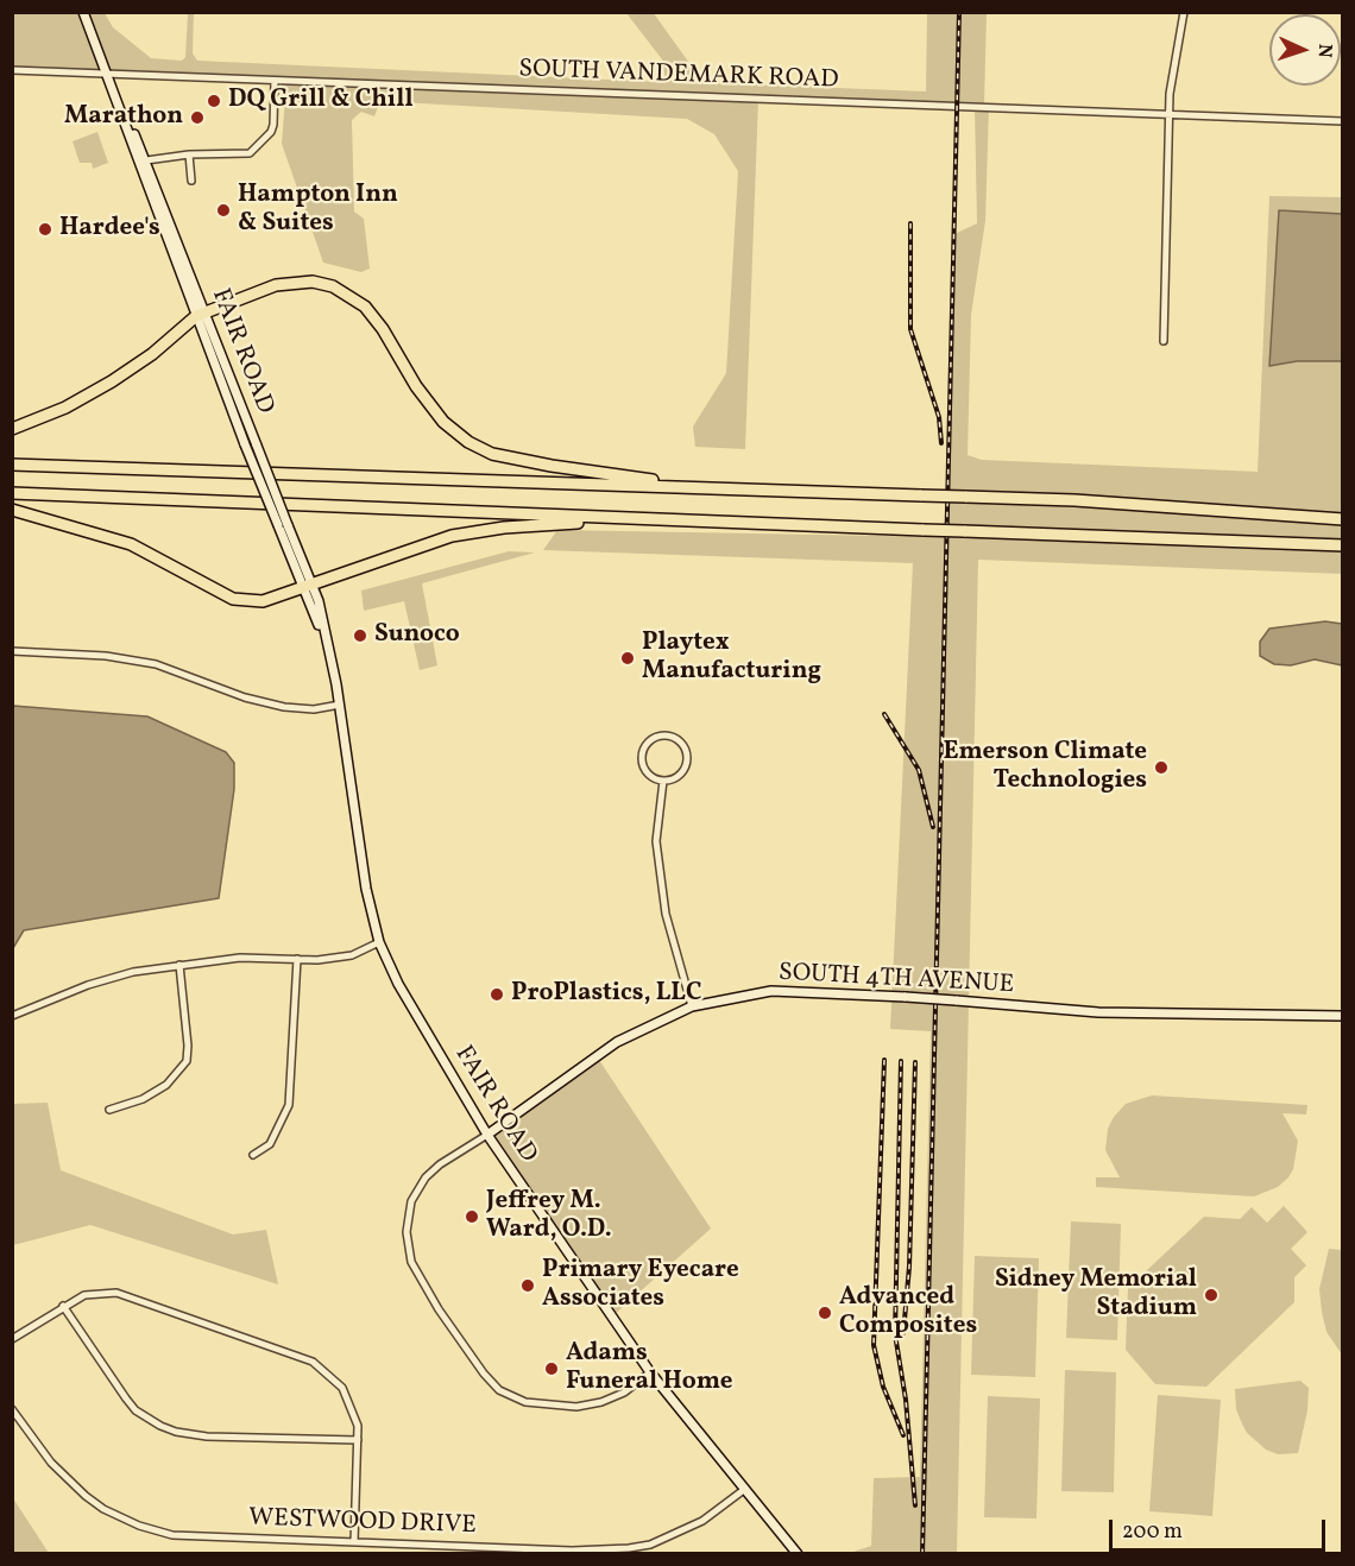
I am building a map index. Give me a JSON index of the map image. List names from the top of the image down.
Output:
{
  "streets": {
    "main road": ["FAIR ROAD", "SOUTH 4TH AVENUE"],
    "street": ["SOUTH VANDEMARK ROAD", "WESTWOOD DRIVE"]
  },
  "crossings": [
    ["SOUTH VANDEMARK ROAD", "FAIR ROAD"],
    ["FAIR ROAD", "SOUTH 4TH AVENUE"],
    ["FAIR ROAD", "WESTWOOD DRIVE"]
  ],
  "places": [
    "DQ Grill & Chill",
    "Marathon",
    "Hampton Inn & Suites",
    "Hardee's",
    "Sunoco",
    "Playtex Manufacturing",
    "Emerson Climate Technologies",
    "ProPlastics, LLC",
    "Jeffrey M. Ward, O.D.",
    "Primary Eyecare Associates",
    "Sidney Memorial Stadium",
    "Advanced Composites",
    "Adams Funeral Home"
  ],
  "scale_bar": "200 m",
  "north": "right"
}
